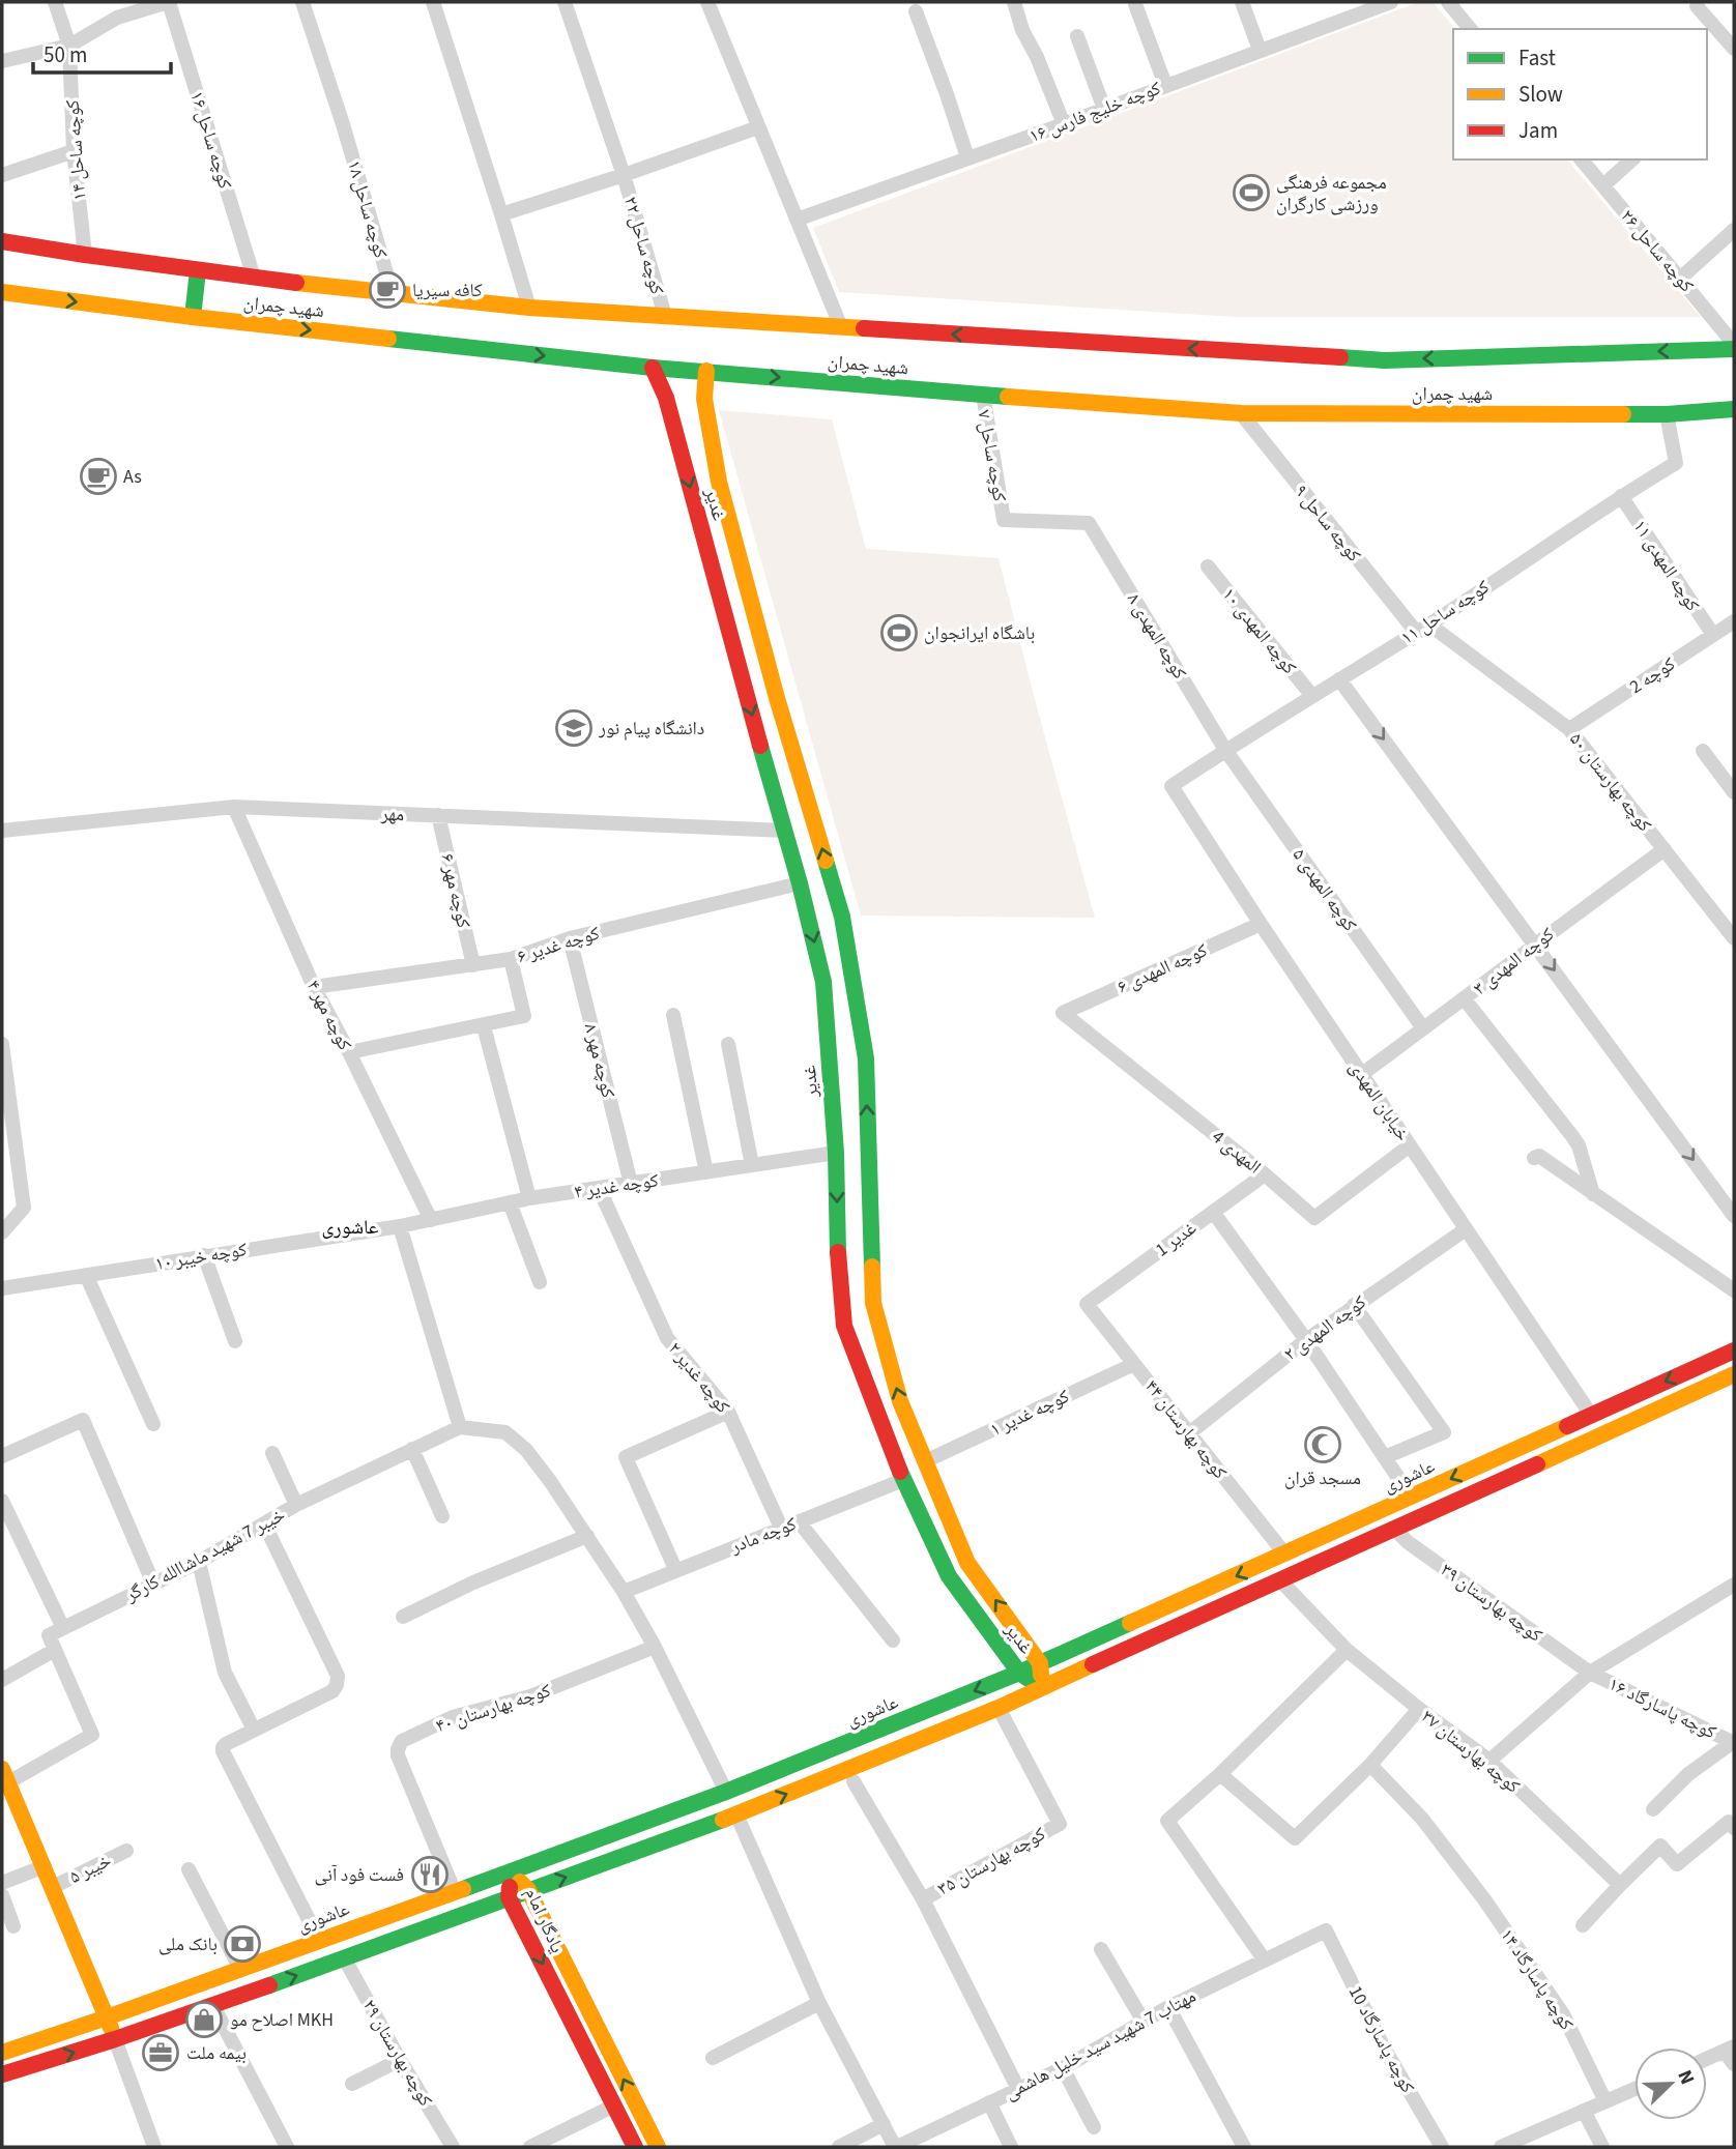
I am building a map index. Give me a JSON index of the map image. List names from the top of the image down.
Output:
{
  "streets": {
    "street": [
      "کوچه خلیج فارس ۱۶",
      "کوچه ساحل ۱۶",
      "کوچه ساحل ۱۴",
      "کوچه ساحل ۱۸",
      "کوچه ساحل ۲۲",
      "کوچه ساحل ۲۶",
      "شهید چمران",
      "کوچه ساحل ۷",
      "غدیر",
      "کوچه ساحل ۹",
      "کوچه المهدی ۱۱",
      "کوچه ساحل ۱۱",
      "کوچه المهدی ۱۰",
      "کوچه المهدی ۸",
      "کوچه 2",
      "کوچه بهارستان ۵۰",
      "مهر",
      "کوچه المهدی ۵",
      "کوچه مهر ۶",
      "کوچه غدیر ۶",
      "کوچه المهدی ۳",
      "کوچه المهدی ۶",
      "کوچه مهر ۴",
      "کوچه مهر ۸",
      "خیابان المهدی",
      "المهدی 4",
      "کوچه غدیر ۴",
      "غدیر 1",
      "کوچه خیبر ۱۰",
      "کوچه المهدی ۲",
      "کوچه غدیر ۲",
      "کوچه غدیر ۱",
      "کوچه بهارستان ۴۴",
      "عاشوری",
      "کوچه مادر",
      "خیبر 7 شهید ماشاالله کارگر",
      "کوچه بهارستان ۳۹",
      "کوچه بهارستان ۴۰",
      "کوچه پاسارگاد ۱۶",
      "کوچه بهارستان ۳۷",
      "کوچه بهارستان ۳۵",
      "خیبر ۵",
      "یادگار امام",
      "کوچه پاسارگاد ۱۴",
      "کوچه پاسارگاد 10",
      "مهتاب 7 شهید سید خلیل هاشمی",
      "کوچه بهارستان ۲۹"
    ]
  },
  "crossings": [
    ["کوچه ساحل ۱۶", "شهید چمران"],
    ["کوچه ساحل ۱۴", "شهید چمران"],
    ["کوچه ساحل ۱۸", "شهید چمران"],
    ["کوچه ساحل ۲۲", "شهید چمران"],
    ["شهید چمران", "کوچه ساحل ۷"],
    ["شهید چمران", "غدیر"],
    ["شهید چمران", "کوچه ساحل ۹"],
    ["شهید چمران", "کوچه ساحل ۱۱"],
    ["کوچه ساحل ۷", "کوچه المهدی ۸"],
    ["غدیر", "مهر"],
    ["غدیر", "کوچه غدیر ۶"],
    ["غدیر", "کوچه غدیر ۴"],
    ["غدیر", "کوچه غدیر ۱"],
    ["غدیر", "عاشوری"],
    ["غدیر", "کوچه مادر"],
    ["کوچه ساحل ۹", "کوچه ساحل ۱۱"],
    ["کوچه ساحل ۹", "کوچه بهارستان ۵۰"],
    ["کوچه المهدی ۱۱", "کوچه ساحل ۱۱"],
    ["کوچه المهدی ۱۱", "کوچه 2"],
    ["کوچه ساحل ۱۱", "کوچه المهدی ۱۰"],
    ["کوچه ساحل ۱۱", "کوچه المهدی ۸"],
    ["کوچه ساحل ۱۱", "کوچه بهارستان ۵۰"],
    ["کوچه ساحل ۱۱", "کوچه المهدی ۵"],
    ["کوچه ساحل ۱۱", "خیابان المهدی"],
    ["کوچه المهدی ۸", "کوچه المهدی ۵"],
    ["کوچه 2", "کوچه بهارستان ۵۰"],
    ["کوچه بهارستان ۵۰", "کوچه المهدی ۳"],
    ["مهر", "کوچه مهر ۶"],
    ["مهر", "کوچه مهر ۴"],
    ["کوچه المهدی ۵", "کوچه المهدی ۳"],
    ["کوچه مهر ۶", "کوچه غدیر ۶"],
    ["کوچه غدیر ۶", "کوچه مهر ۴"],
    ["کوچه غدیر ۶", "کوچه مهر ۸"],
    ["کوچه المهدی ۳", "خیابان المهدی"],
    ["کوچه المهدی ۶", "خیابان المهدی"],
    ["کوچه المهدی ۶", "المهدی 4"],
    ["کوچه مهر ۴", "کوچه غدیر ۴"],
    ["کوچه مهر ۸", "کوچه غدیر ۴"],
    ["خیابان المهدی", "المهدی 4"],
    ["خیابان المهدی", "کوچه المهدی ۲"],
    ["خیابان المهدی", "عاشوری"],
    ["المهدی 4", "غدیر 1"],
    ["کوچه غدیر ۴", "کوچه خیبر ۱۰"],
    ["کوچه غدیر ۴", "کوچه غدیر ۲"],
    ["غدیر 1", "کوچه بهارستان ۴۴"],
    ["کوچه المهدی ۲", "کوچه بهارستان ۴۴"],
    ["کوچه غدیر ۲", "کوچه مادر"],
    ["کوچه غدیر ۱", "کوچه بهارستان ۴۴"],
    ["کوچه بهارستان ۴۴", "عاشوری"],
    ["عاشوری", "کوچه بهارستان ۴۰"],
    ["عاشوری", "یادگار امام"],
    ["کوچه بهارستان ۳۹", "کوچه پاسارگاد ۱۶"],
    ["کوچه پاسارگاد 10", "مهتاب 7 شهید سید خلیل هاشمی"]
  ],
  "districts": ["عاشوری"],
  "places": {
    "sports": ["مجموعه فرهنگی ورزشی کارگران", "باشگاه ایرانجوان"],
    "cafe": ["کافه سیریا", "As"],
    "school or university": ["دانشگاه پیام نور"],
    "mosque": ["مسجد قران"],
    "restaurant": ["فست فود آنی"],
    "bank": ["بانک ملی"],
    "shop": ["اصلاح مو MKH"],
    "office": ["بیمه ملت"]
  },
  "legend": ["Fast", "Slow", "Jam"],
  "scale_bar": "50 m",
  "north": "top right"
}
